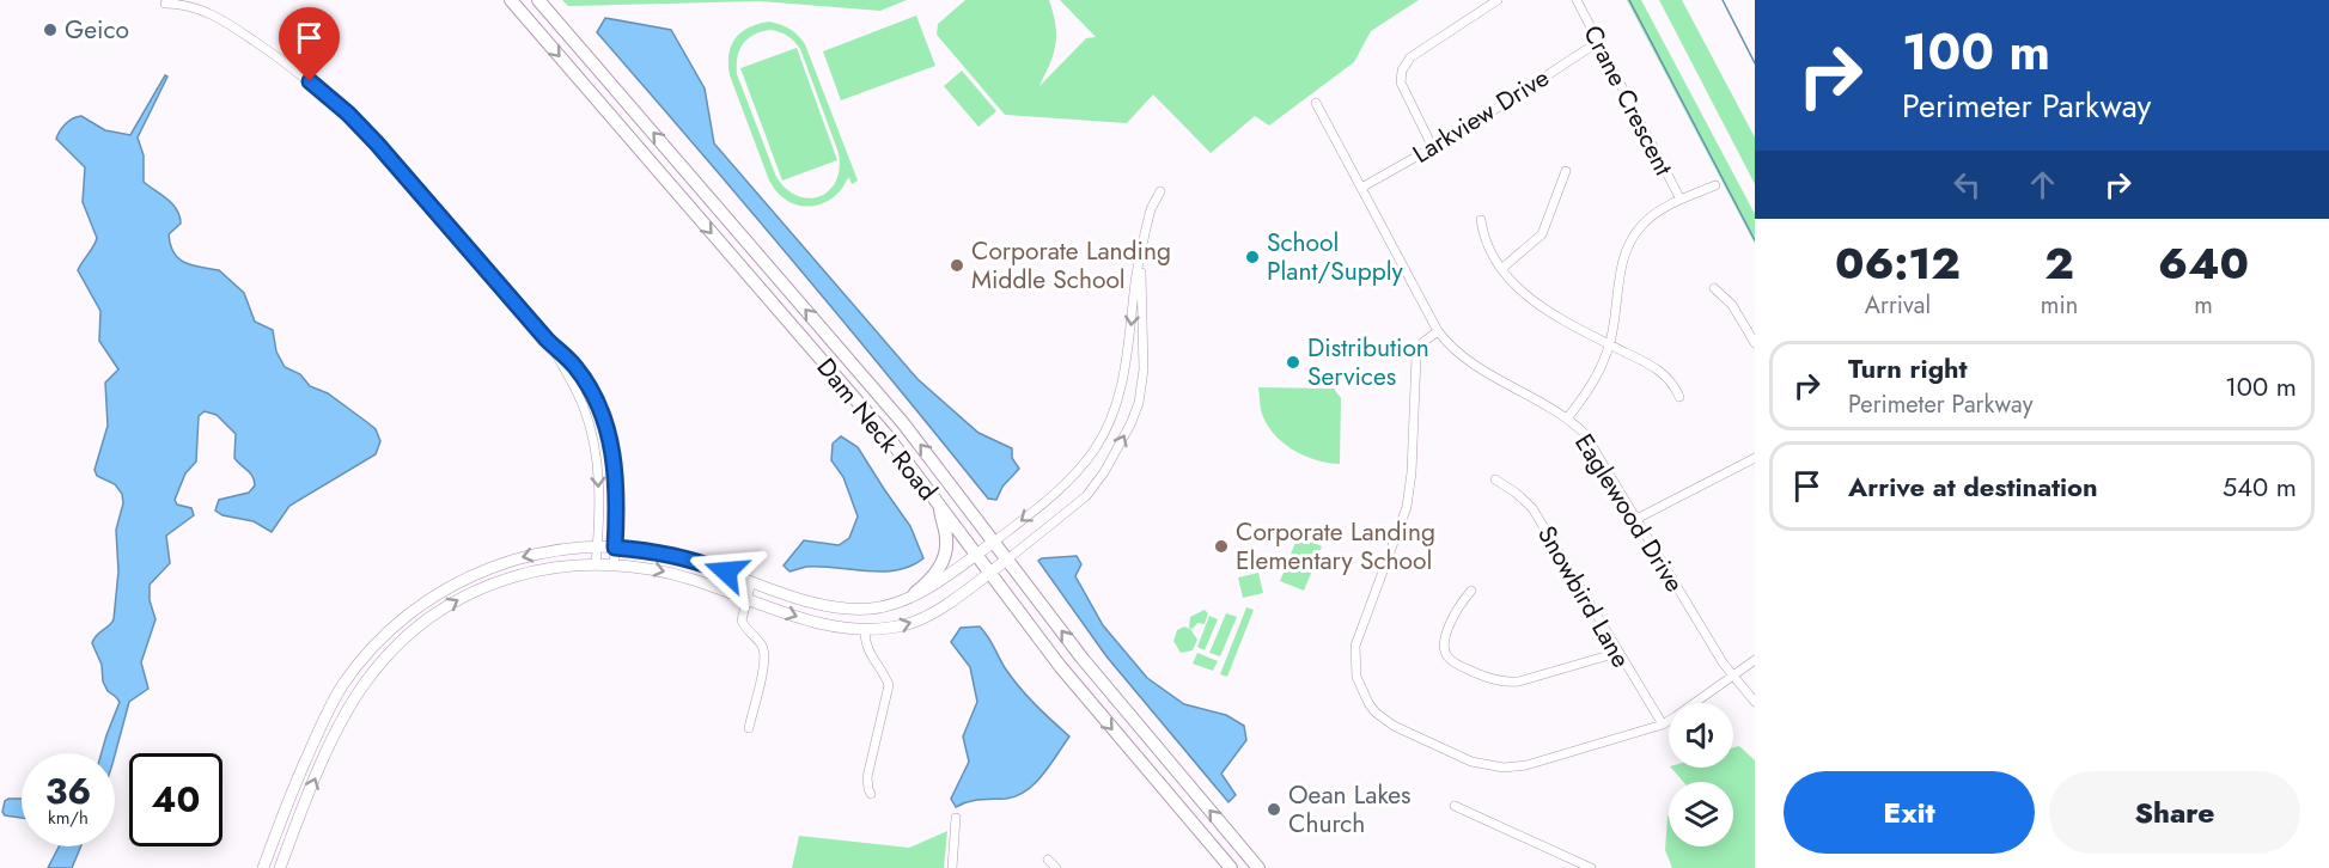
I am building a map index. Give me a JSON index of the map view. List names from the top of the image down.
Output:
{
  "streets": {
    "main road": ["Dam Neck Road"],
    "street": [
      "Crane Crescent",
      "Larkview Drive",
      "Eaglewood Drive",
      "Snowbird Lane"
    ]
  },
  "crossings": [
    ["Crane Crescent", "Larkview Drive"],
    ["Larkview Drive", "Eaglewood Drive"]
  ],
  "places": [
    "Geico",
    "School Plant/Supply",
    "Corporate Landing Middle School",
    "Distribution Services",
    "Corporate Landing Elementary School",
    "Oean Lakes Church"
  ],
  "page": {
    "turn": ["100 m", "Perimeter Parkway"],
    "eta": [
      "06:12",
      "Arrival",
      "2",
      "min",
      "640",
      "m"
    ],
    "list": [
      {
        "name": "Turn right",
        "note": "Perimeter Parkway",
        "value": "100 m"
      },
      {
        "name": "Arrive at destination",
        "value": "540 m"
      }
    ],
    "speed": "36 km/h",
    "limit": "40",
    "buttons": ["Exit", "Share"]
  }
}
